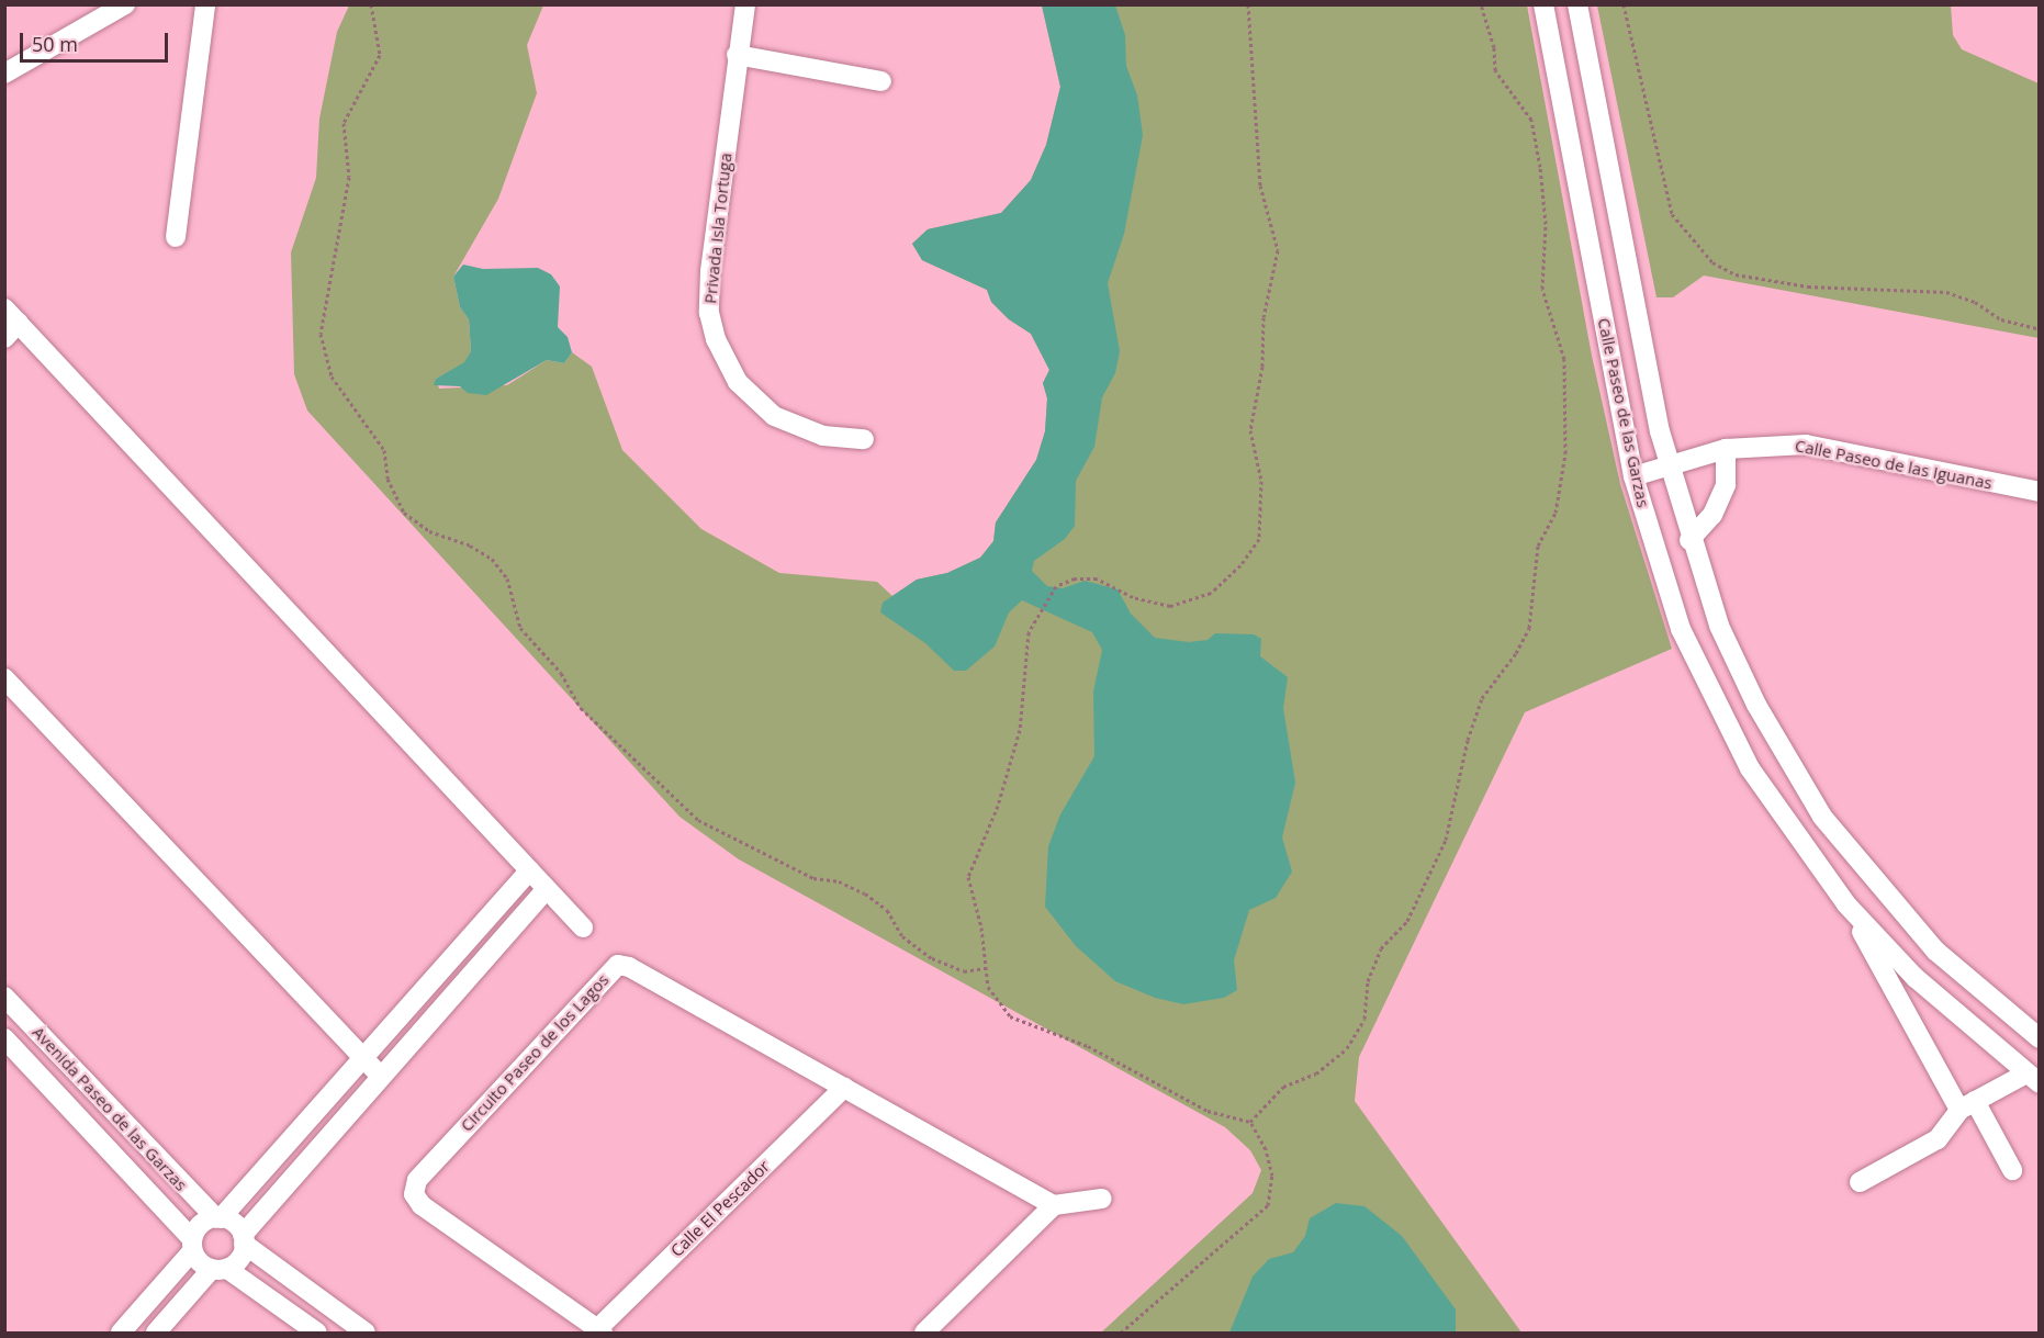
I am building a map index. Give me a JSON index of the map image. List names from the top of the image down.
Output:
{
  "streets": {
    "street": [
      "Privada Isla Tortuga",
      "Calle Paseo de las Garzas",
      "Calle Paseo de las Iguanas",
      "Circuito Paseo de los Lagos",
      "Avenida Paseo de las Garzas",
      "Calle El Pescador"
    ]
  },
  "crossings": [
    ["Calle Paseo de las Garzas", "Calle Paseo de las Iguanas"],
    ["Circuito Paseo de los Lagos", "Calle El Pescador"]
  ],
  "scale_bar": "50 m"
}
